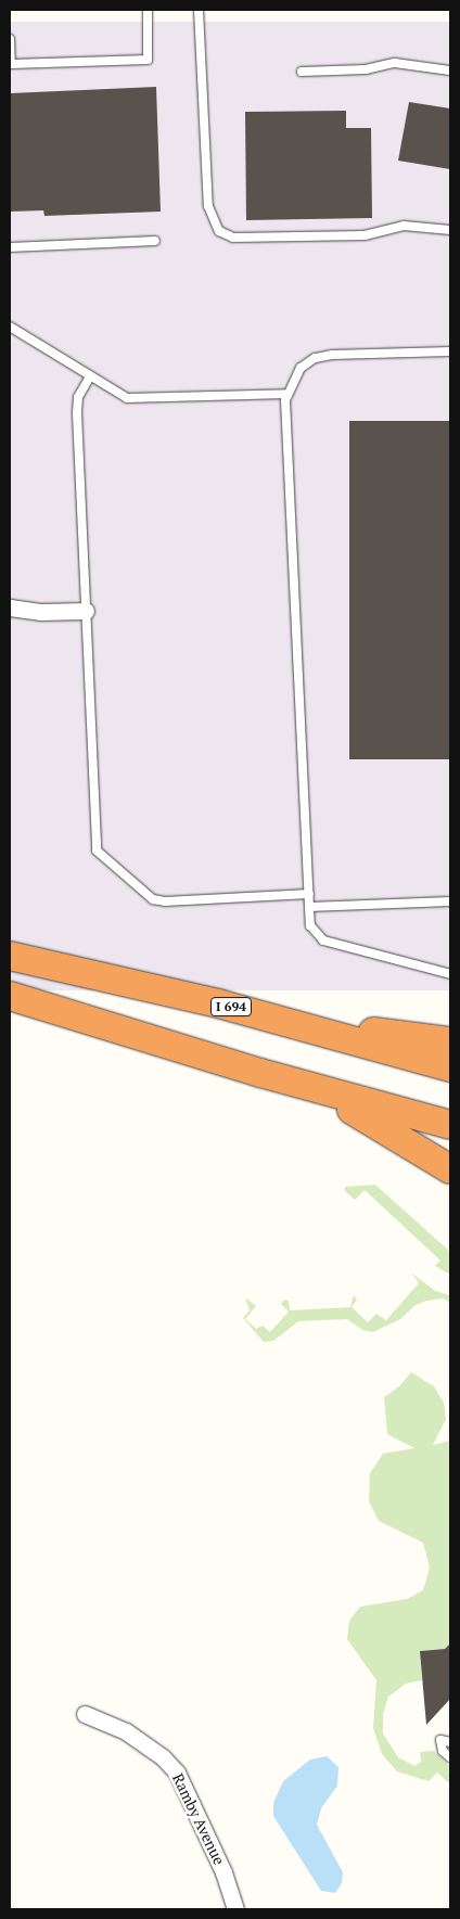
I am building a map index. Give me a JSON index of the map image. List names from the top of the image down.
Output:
{
  "streets": {
    "highway": ["I 694"],
    "street": ["Ramby Avenue"]
  }
}
